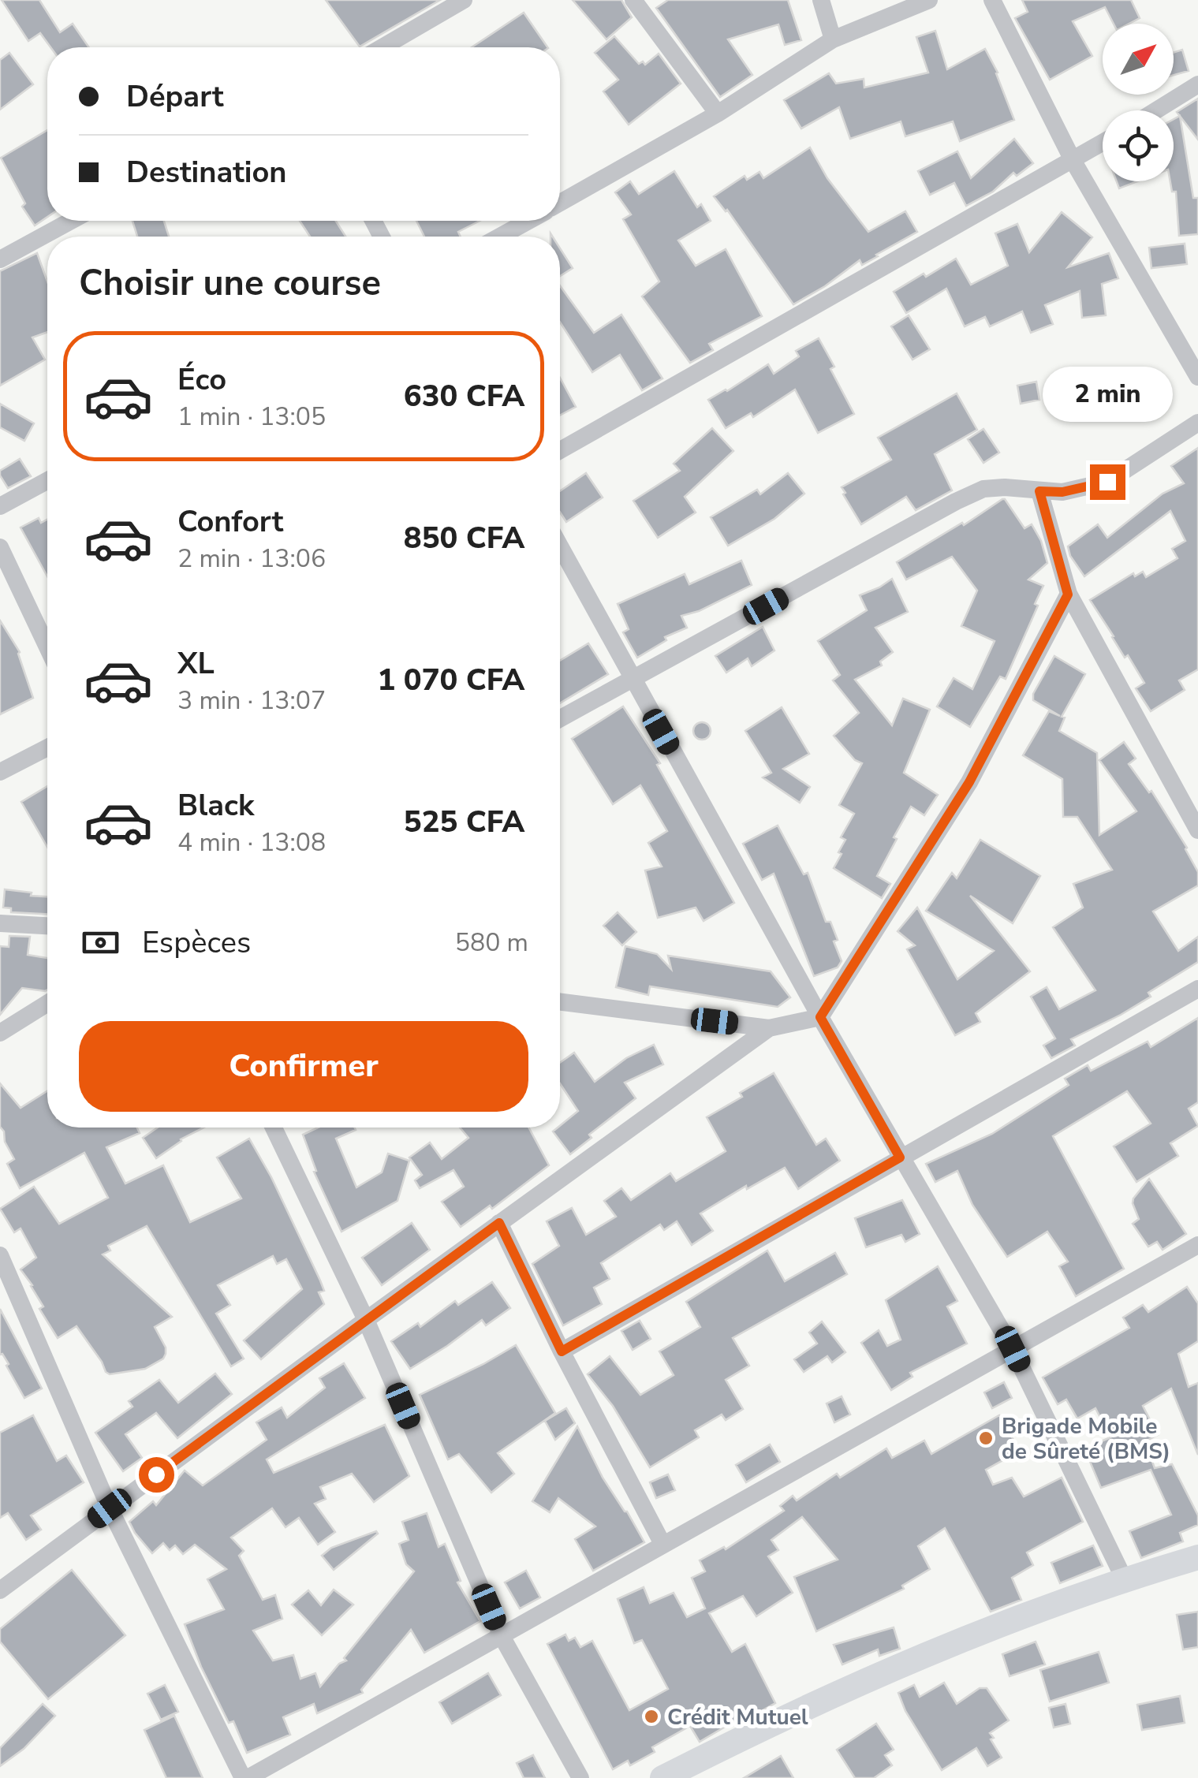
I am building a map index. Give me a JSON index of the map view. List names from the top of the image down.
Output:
{
  "places": ["Brigade Mobile de Sûreté (BMS)", "Crédit Mutuel"],
  "north": "top right",
  "page": {
    "banner": ["Départ", "Destination"],
    "heading": "Choisir une course",
    "list": [
      {
        "name": "Éco",
        "note": "1 min · 13:05",
        "value": "630 CFA"
      },
      {
        "name": "Confort",
        "note": "2 min · 13:06",
        "value": "850 CFA"
      },
      {
        "name": "XL",
        "note": "3 min · 13:07",
        "value": "1 070 CFA"
      },
      {
        "name": "Black",
        "note": "4 min · 13:08",
        "value": "525 CFA"
      }
    ],
    "bubble": "2 min",
    "pay": ["Espèces", "580 m"],
    "buttons": "Confirmer"
  }
}
